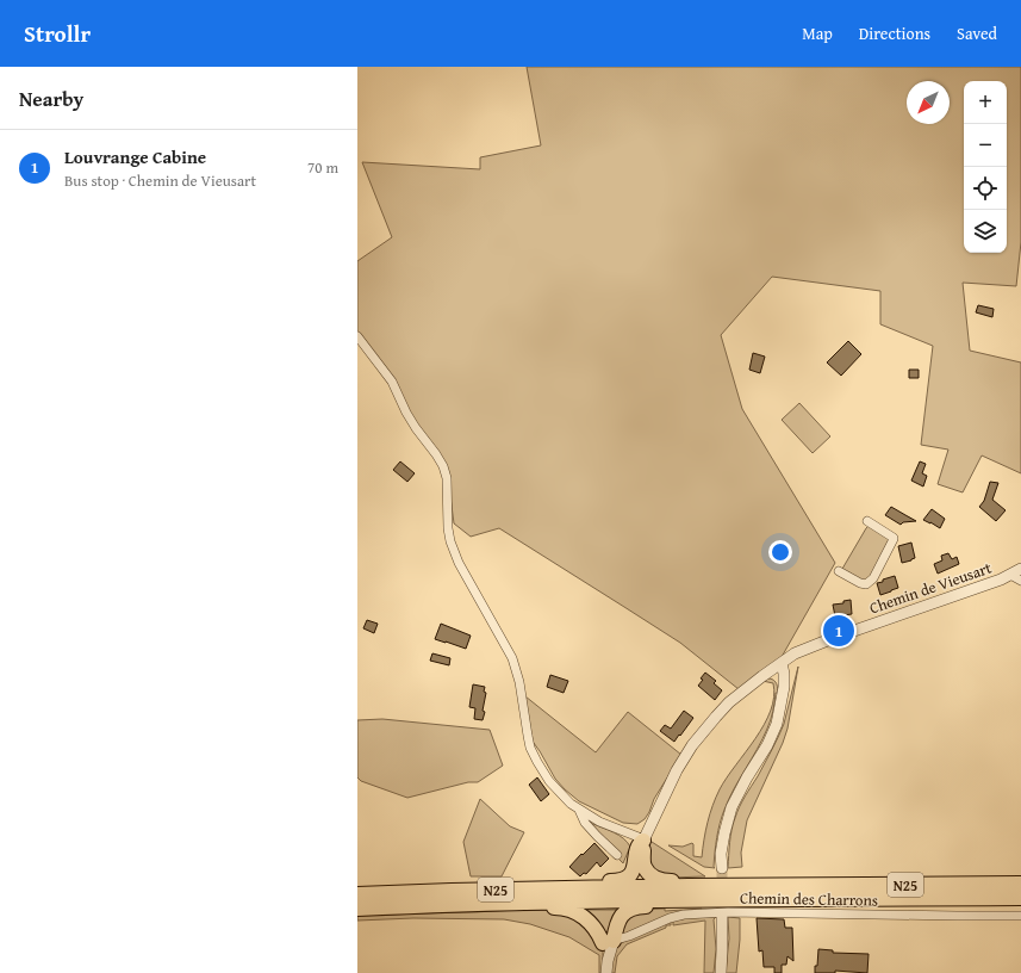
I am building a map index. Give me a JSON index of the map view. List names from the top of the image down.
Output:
{
  "streets": {
    "highway": ["N25"],
    "street": ["Chemin de Vieusart", "Chemin des Charrons"]
  },
  "north": "bottom left",
  "page": {
    "header": "Strollr",
    "nav": ["Map", "Directions", "Saved"],
    "heading": "Nearby",
    "map_buttons": ["+", "−"],
    "list": [
      {
        "mark": "1",
        "name": "Louvrange Cabine",
        "note": "Bus stop · Chemin de Vieusart",
        "value": "70 m"
      }
    ],
    "pins": "1"
  }
}
